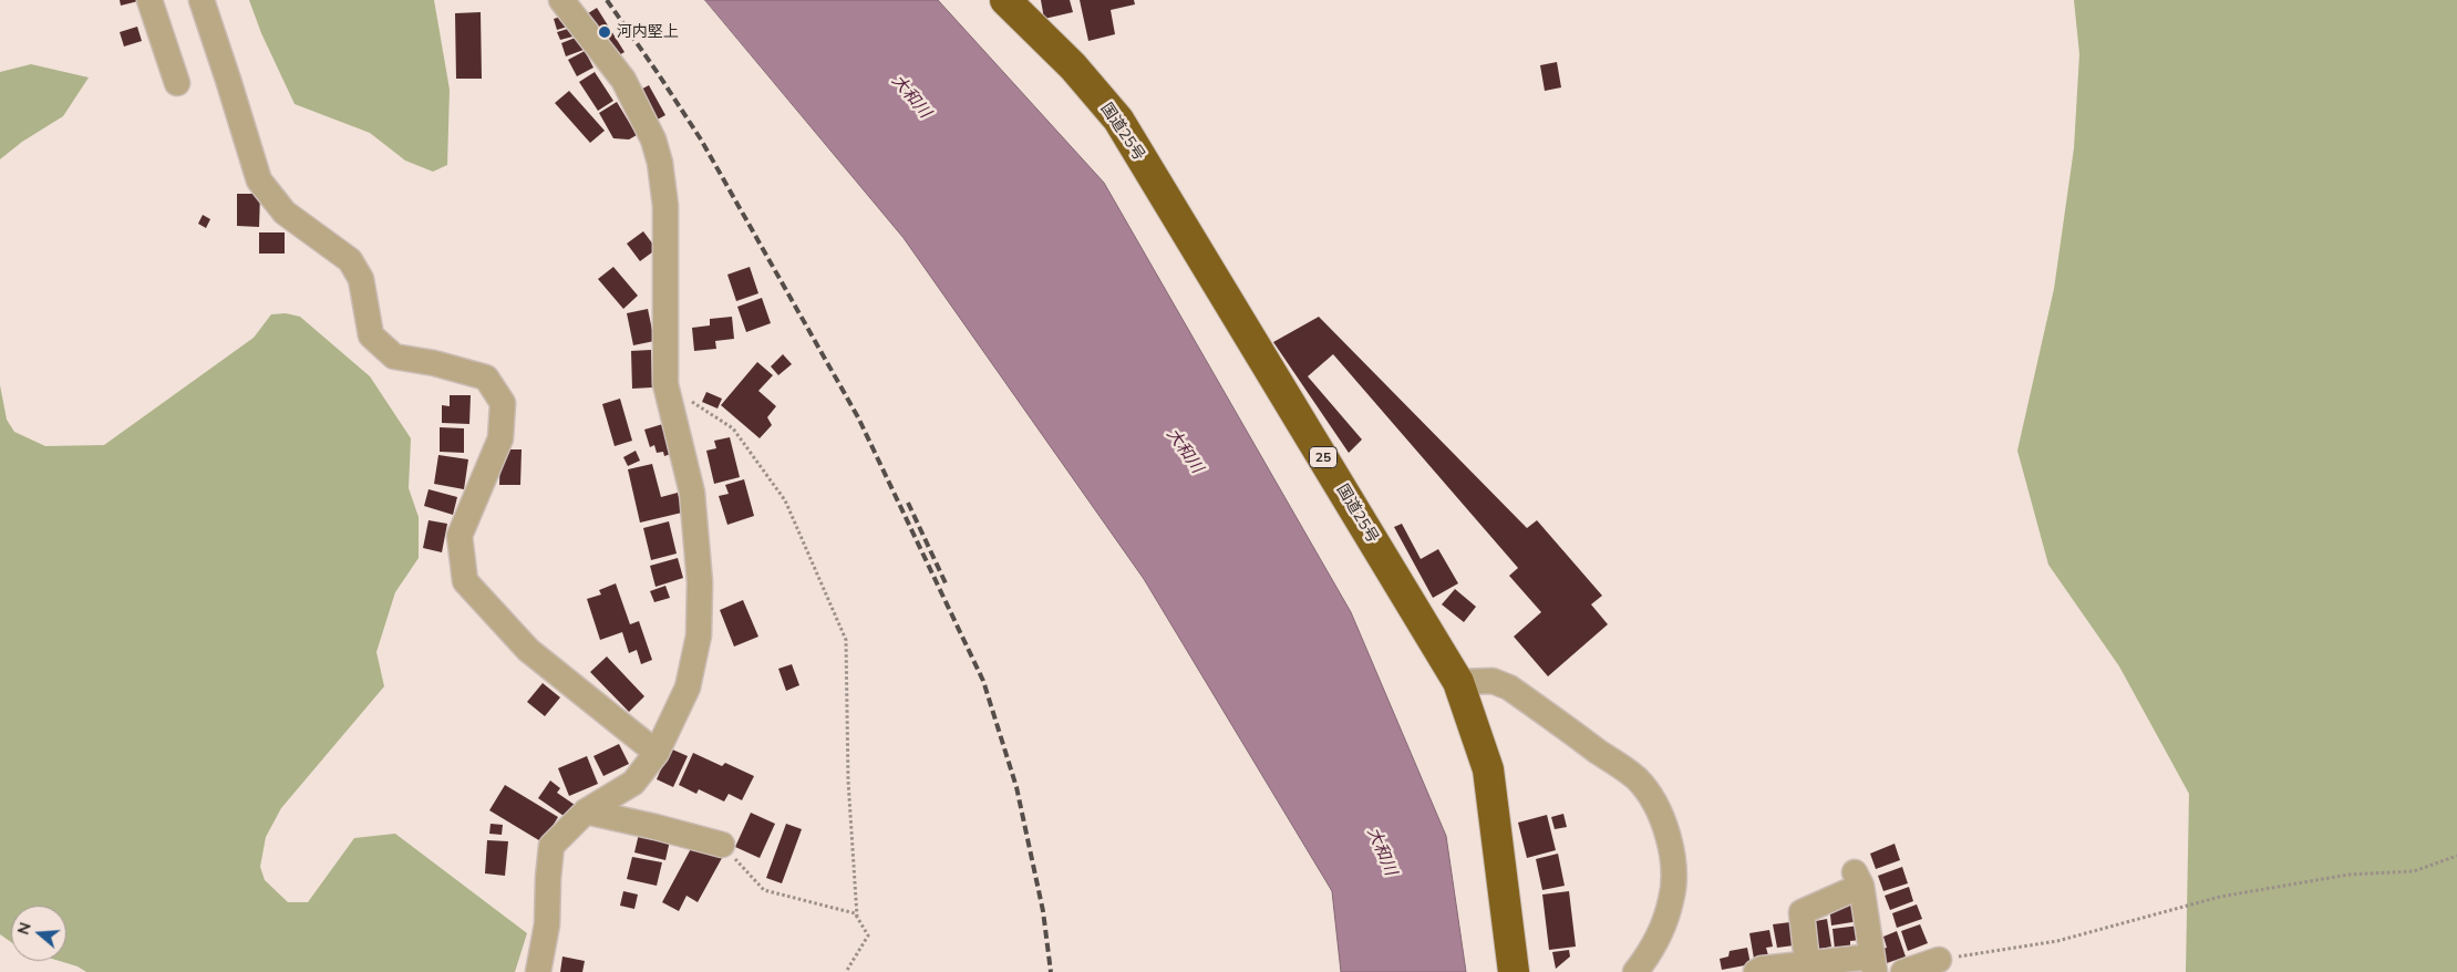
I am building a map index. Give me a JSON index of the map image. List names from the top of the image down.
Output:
{
  "streets": {
    "highway": ["国道25号", "25"]
  },
  "water": ["大和川"],
  "places": ["河内堅上"],
  "north": "left"
}
